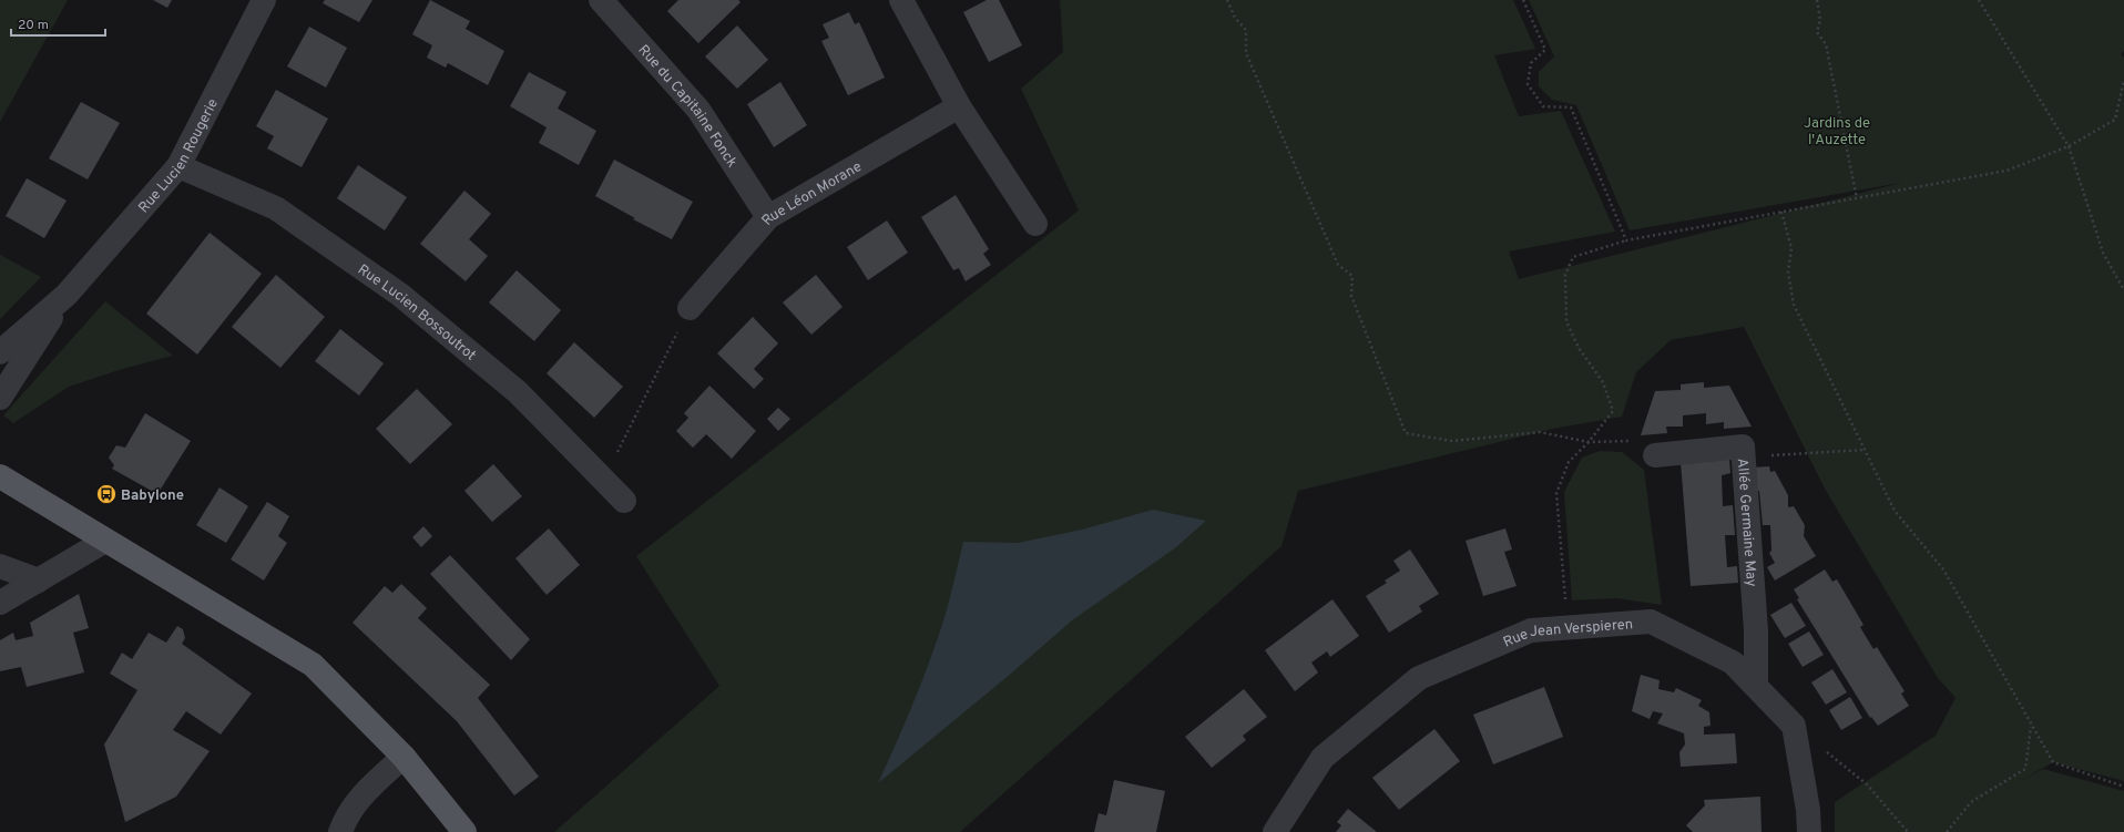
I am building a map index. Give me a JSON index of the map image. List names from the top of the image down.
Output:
{
  "streets": {
    "street": [
      "Rue du Capitaine Fonck",
      "Rue Lucien Rougerie",
      "Rue Léon Morane",
      "Rue Lucien Bossoutrot",
      "Allée Germaine May",
      "Rue Jean Verspieren"
    ]
  },
  "crossings": [
    ["Rue du Capitaine Fonck", "Rue Léon Morane"],
    ["Rue Lucien Rougerie", "Rue Lucien Bossoutrot"],
    ["Allée Germaine May", "Rue Jean Verspieren"]
  ],
  "parks": ["Jardins de l'Auzette"],
  "places": {
    "bus stop": ["Babylone"]
  },
  "scale_bar": "20 m"
}
